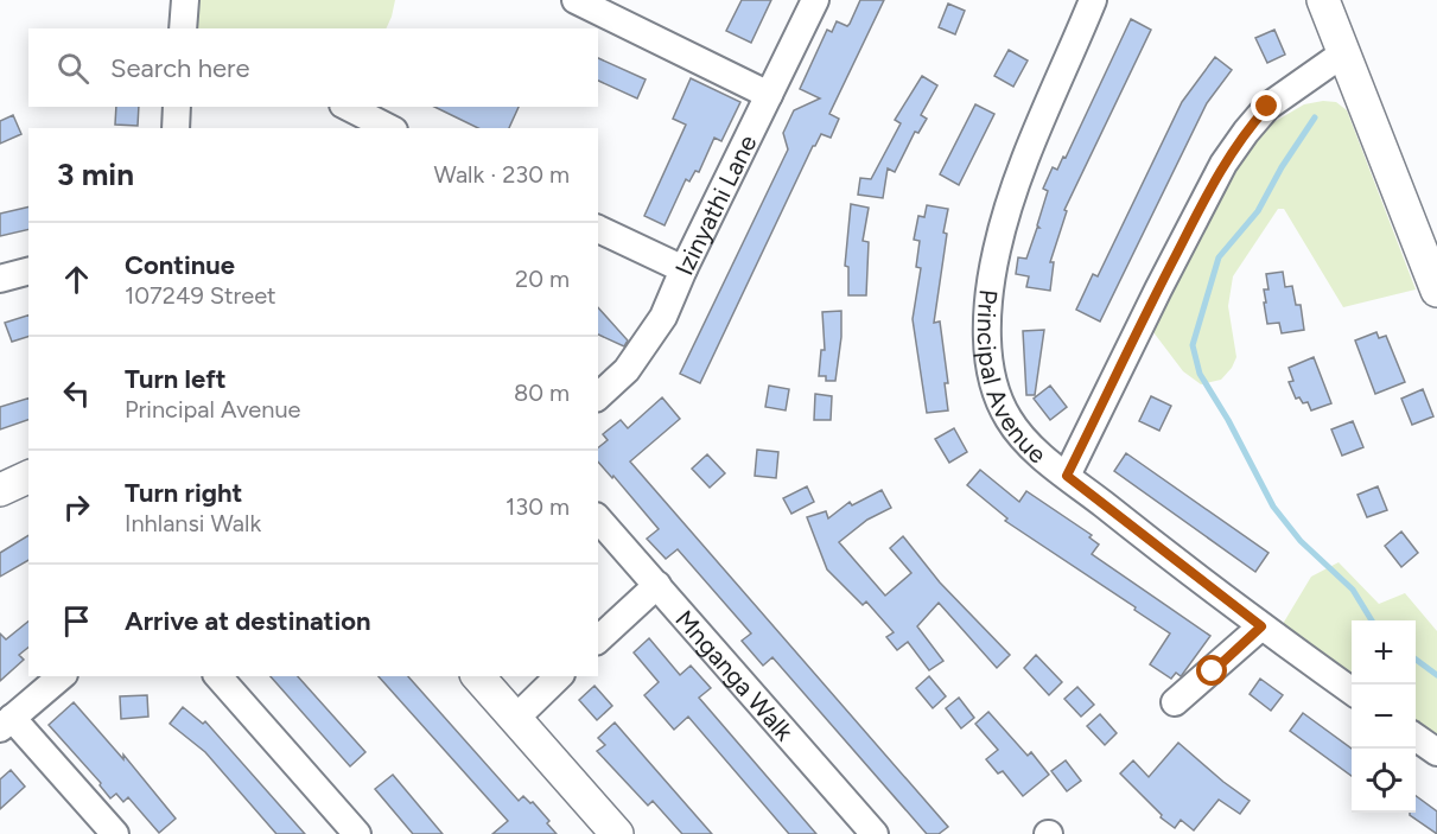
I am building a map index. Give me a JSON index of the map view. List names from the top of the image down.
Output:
{
  "streets": {
    "street": ["Izinyathi Lane", "Principal Avenue", "Mnganga Walk"]
  },
  "page": {
    "search": "Search here",
    "heading": ["3 min", "Walk · 230 m"],
    "list": [
      ["Continue", "107249 Street", "20 m"],
      ["Turn left", "Principal Avenue", "80 m"],
      ["Turn right", "Inhlansi Walk", "130 m"],
      "Arrive at destination"
    ],
    "map_buttons": ["+", "−"]
  }
}
